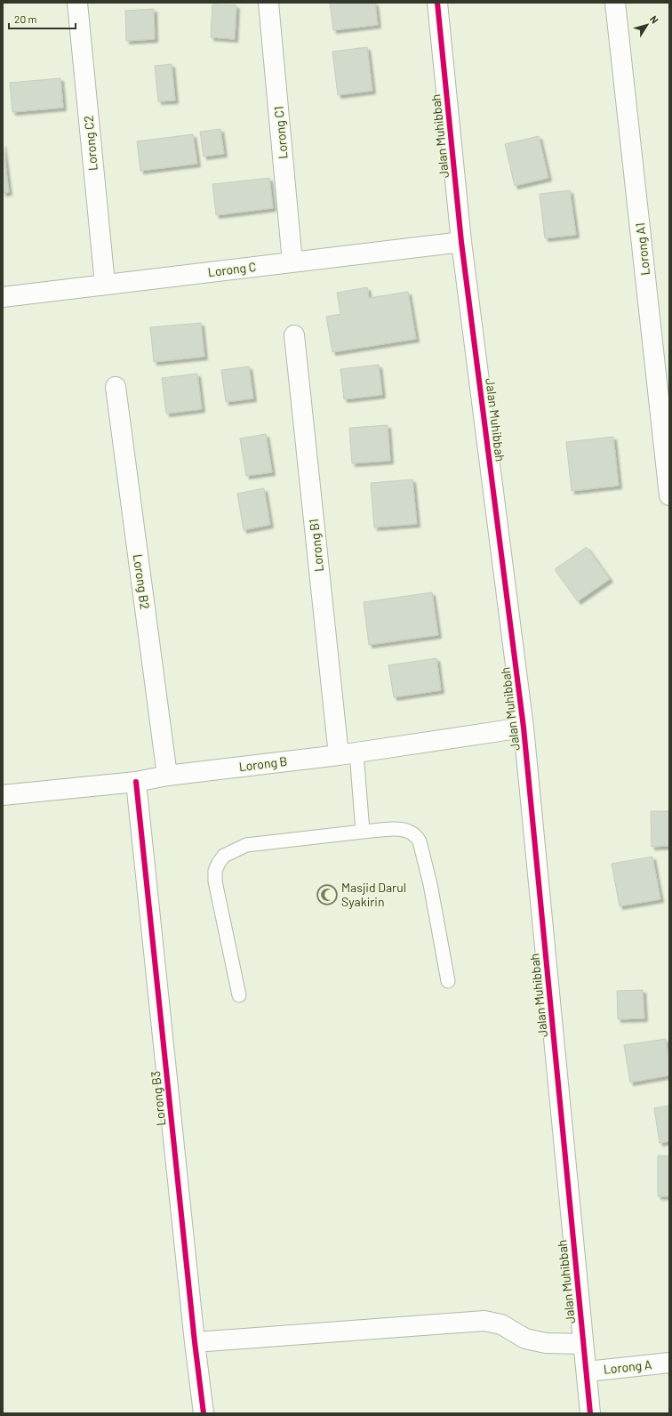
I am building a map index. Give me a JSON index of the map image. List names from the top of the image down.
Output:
{
  "streets": {
    "street": [
      "Lorong C1",
      "Jalan Muhibbah",
      "Lorong C2",
      "Lorong A1",
      "Lorong C",
      "Lorong B1",
      "Lorong B2",
      "Lorong B",
      "Lorong B3",
      "Lorong A"
    ]
  },
  "crossings": [
    ["Lorong C1", "Lorong C"],
    ["Jalan Muhibbah", "Lorong C"],
    ["Jalan Muhibbah", "Lorong B"],
    ["Jalan Muhibbah", "Lorong A"],
    ["Lorong C2", "Lorong C"],
    ["Lorong B1", "Lorong B"],
    ["Lorong B2", "Lorong B"],
    ["Lorong B", "Lorong B3"]
  ],
  "places": {
    "mosque": ["Masjid Darul Syakirin"]
  },
  "scale_bar": "20 m",
  "north": "top right"
}
